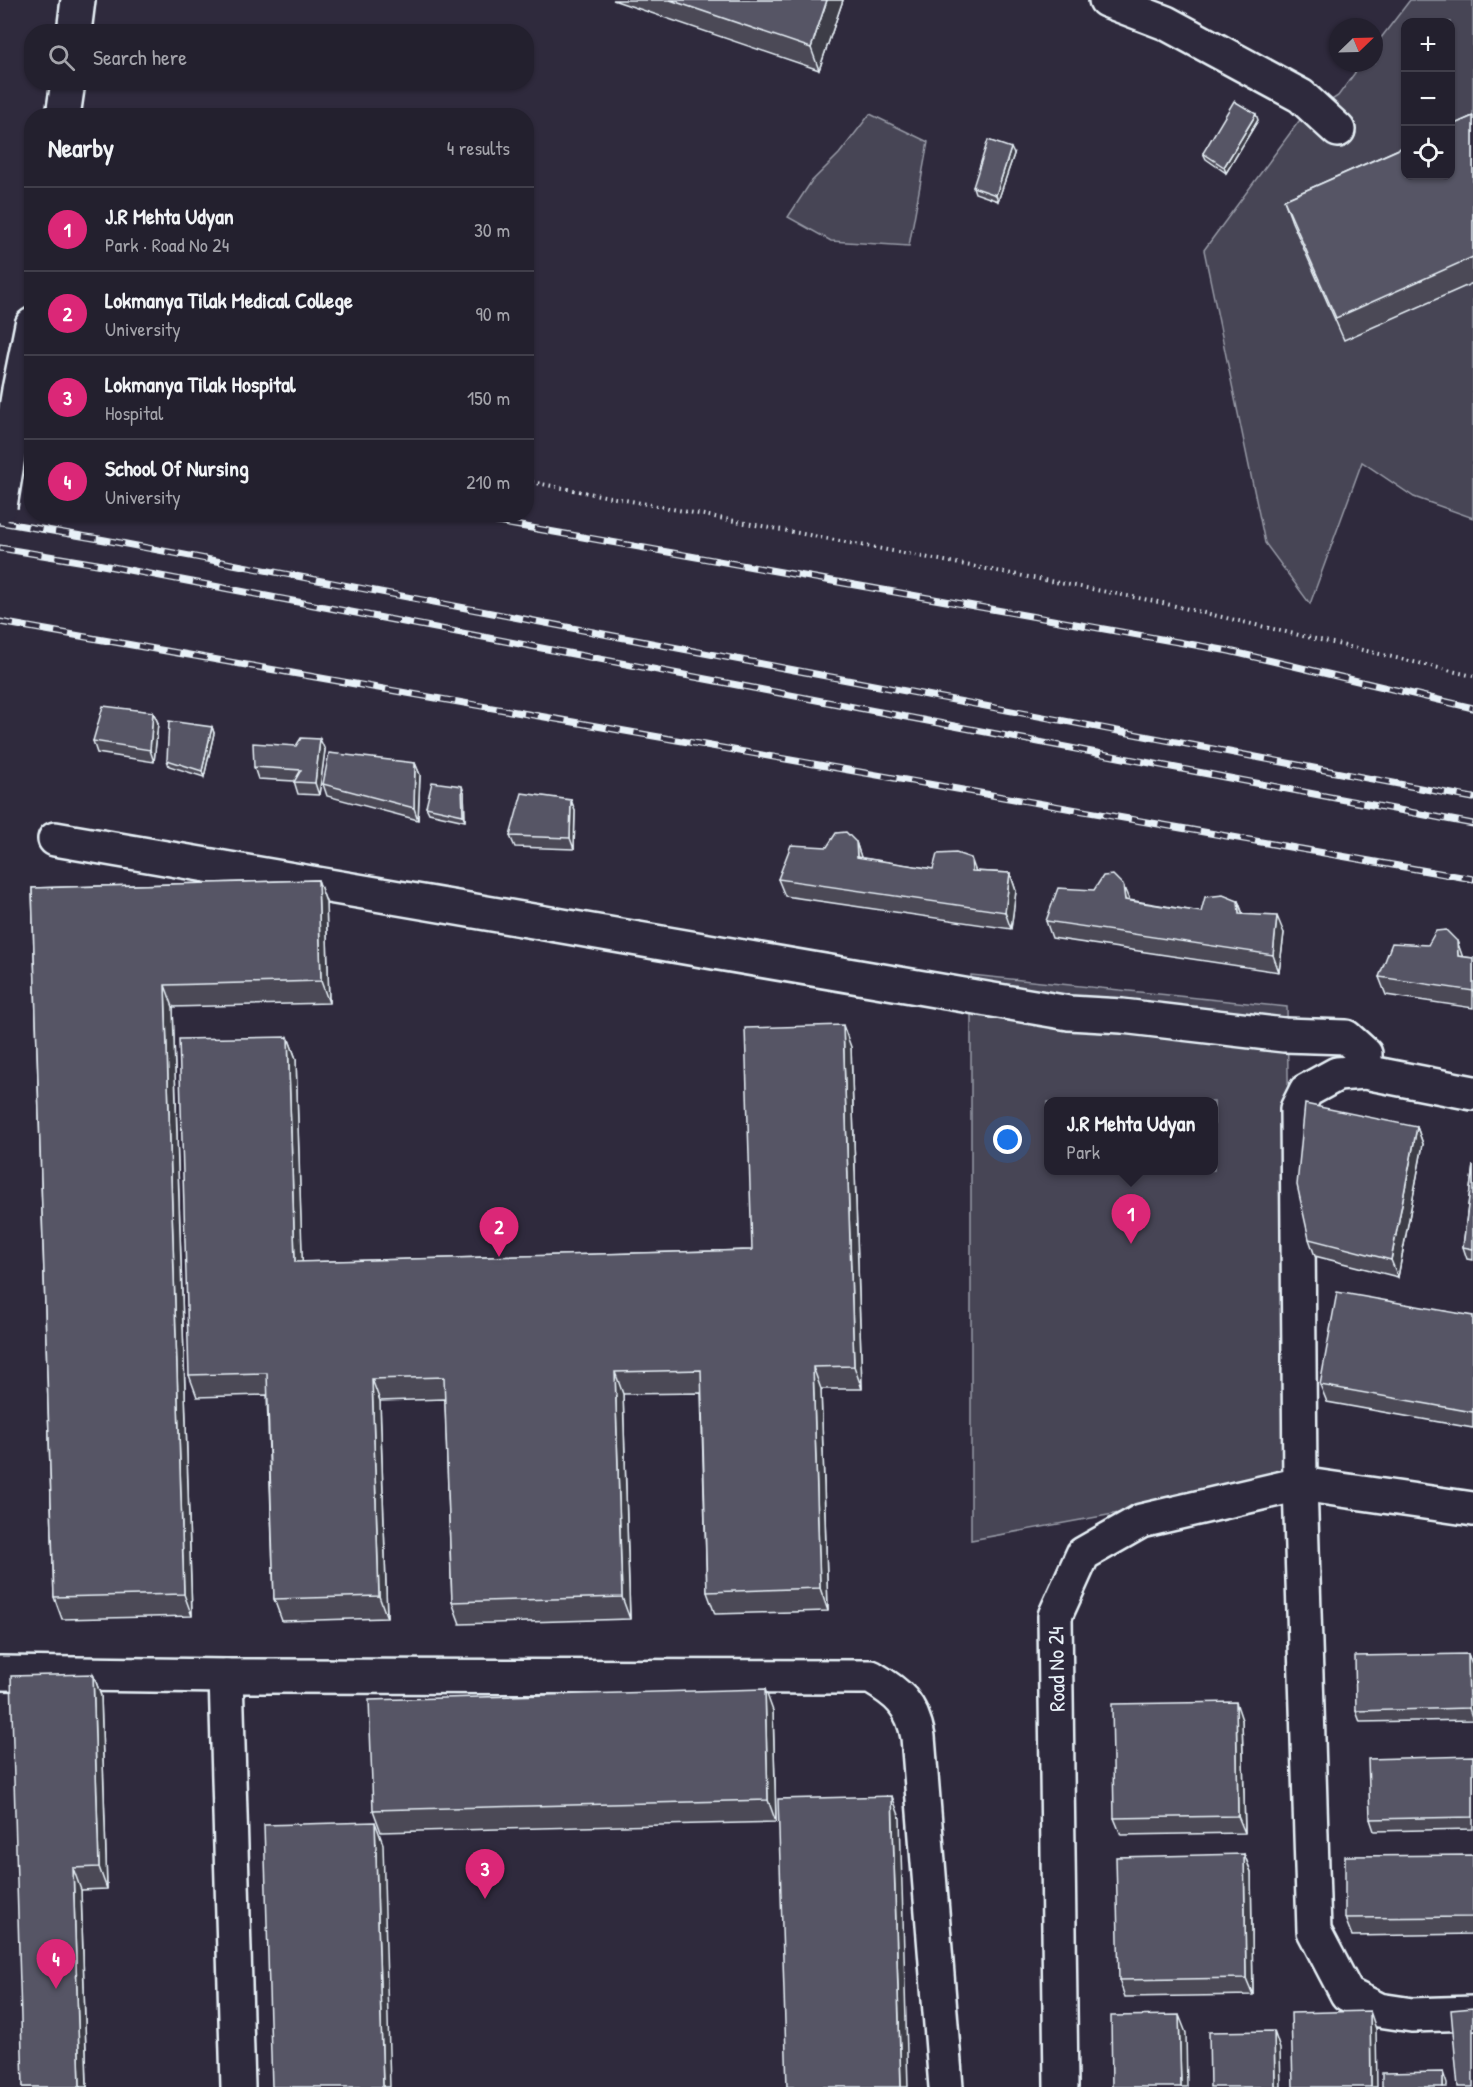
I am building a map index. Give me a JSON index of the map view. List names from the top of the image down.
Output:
{
  "streets": {
    "street": ["Road No 24"]
  },
  "north": "top right",
  "page": {
    "map_buttons": ["+", "−"],
    "search": "Search here",
    "heading": ["Nearby", "4 results"],
    "list": [
      {
        "mark": "1",
        "name": "J.R Mehta Udyan",
        "note": "Park · Road No 24",
        "value": "30 m"
      },
      {
        "mark": "2",
        "name": "Lokmanya Tilak Medical College",
        "note": "University",
        "value": "90 m"
      },
      {
        "mark": "3",
        "name": "Lokmanya Tilak Hospital",
        "note": "Hospital",
        "value": "150 m"
      },
      {
        "mark": "4",
        "name": "School Of Nursing",
        "note": "University",
        "value": "210 m"
      }
    ],
    "popup": ["J.R Mehta Udyan", "Park"],
    "pins": [
      "1",
      "2",
      "3",
      "4"
    ]
  }
}
